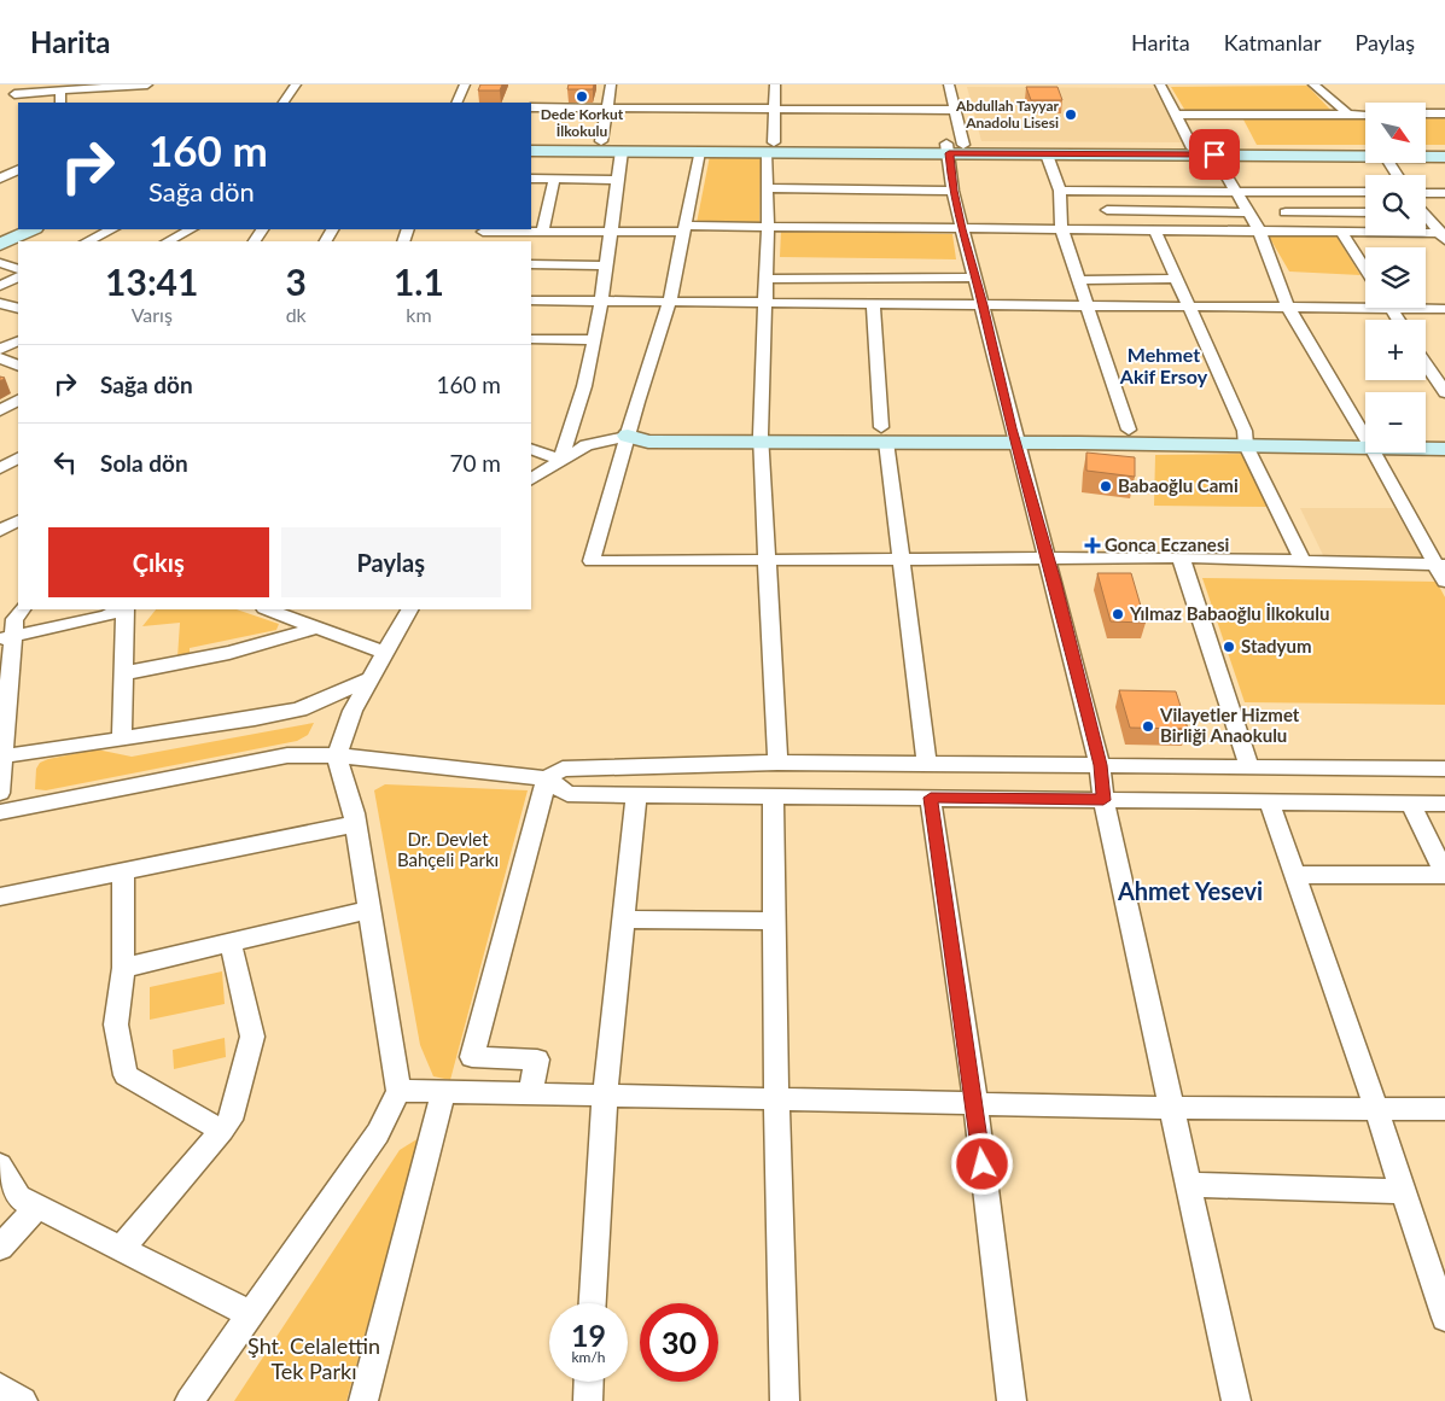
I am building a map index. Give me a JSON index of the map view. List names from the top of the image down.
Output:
{
  "districts": ["Mehmet Akif Ersoy", "Ahmet Yesevi"],
  "parks": ["Dr. Devlet Bahçeli Parkı", "Şht. Celalettin Tek Parkı"],
  "places": {
    "other": [
      "Dede Korkut İlkokulu",
      "Abdullah Tayyar Anadolu Lisesi",
      "Babaoğlu Cami",
      "Yılmaz Babaoğlu İlkokulu",
      "Stadyum",
      "Vilayetler Hizmet Birliği Anaokulu"
    ],
    "health": ["Gonca Eczanesi"]
  },
  "north": "bottom right",
  "page": {
    "header": "Harita",
    "nav": ["Harita", "Katmanlar", "Paylaş"],
    "map_buttons": ["+", "−"],
    "turn": ["160 m", "Sağa dön"],
    "eta": [
      "13:41",
      "Varış",
      "3",
      "dk",
      "1.1",
      "km"
    ],
    "list": [
      {
        "name": "Sağa dön",
        "value": "160 m"
      },
      {
        "name": "Sola dön",
        "value": "70 m"
      }
    ],
    "buttons": ["Çıkış", "Paylaş"],
    "speed": "19 km/h",
    "limit": "30"
  }
}
